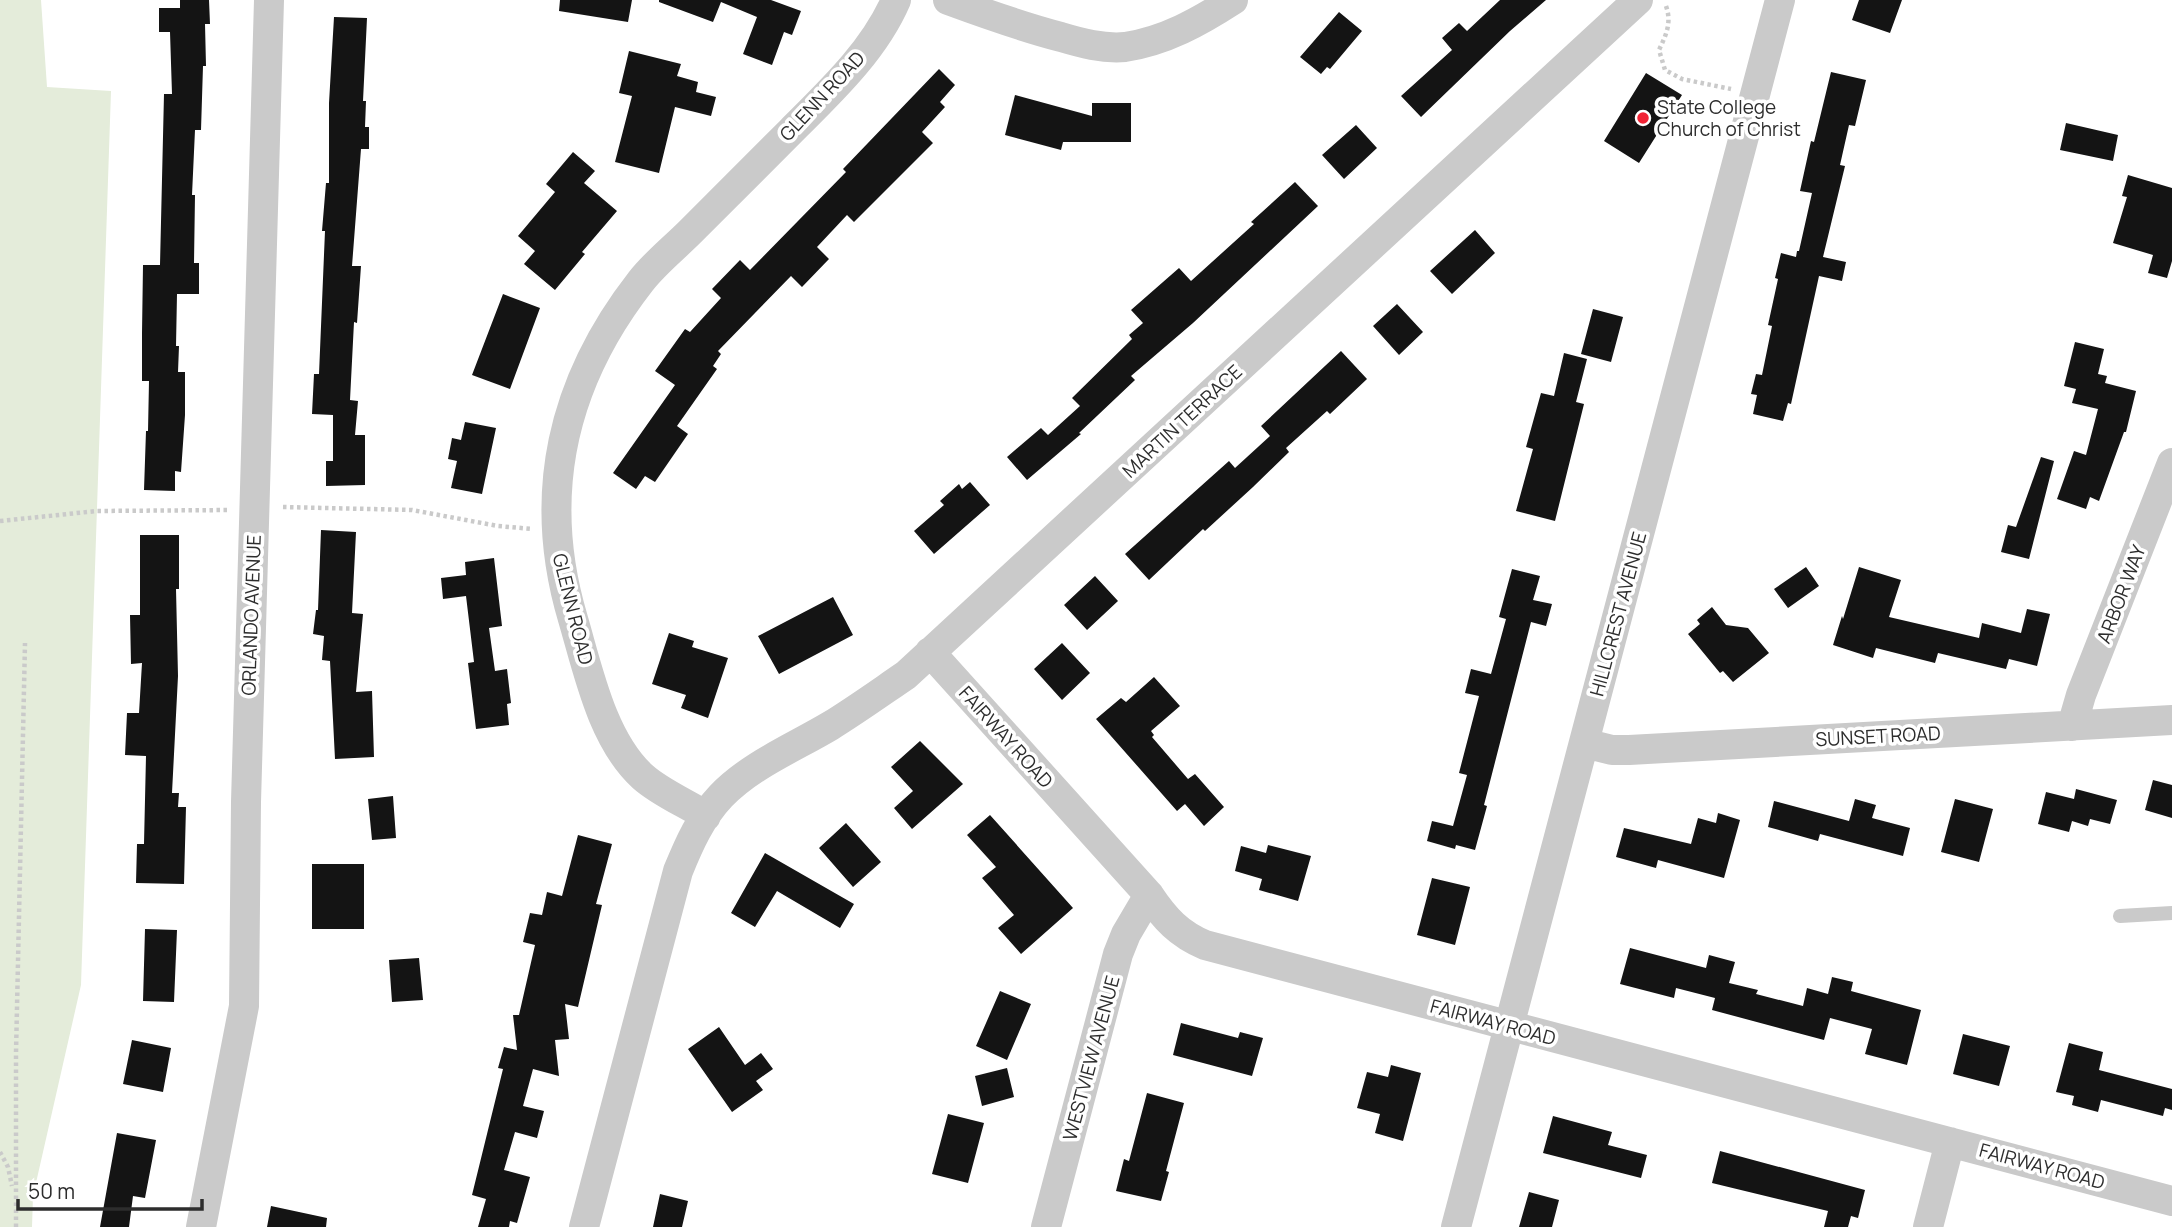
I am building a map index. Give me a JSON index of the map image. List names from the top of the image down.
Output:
{
  "streets": {
    "street": [
      "GLENN ROAD",
      "MARTIN TERRACE",
      "ARBOR WAY",
      "HILLCREST AVENUE",
      "ORLANDO AVENUE",
      "SUNSET ROAD",
      "FAIRWAY ROAD",
      "WESTVIEW AVENUE"
    ]
  },
  "crossings": [
    ["GLENN ROAD", "MARTIN TERRACE"],
    ["MARTIN TERRACE", "FAIRWAY ROAD"],
    ["ARBOR WAY", "SUNSET ROAD"],
    ["HILLCREST AVENUE", "SUNSET ROAD"],
    ["HILLCREST AVENUE", "FAIRWAY ROAD"],
    ["FAIRWAY ROAD", "WESTVIEW AVENUE"]
  ],
  "places": ["State College Church of Christ"],
  "scale_bar": "50 m"
}
